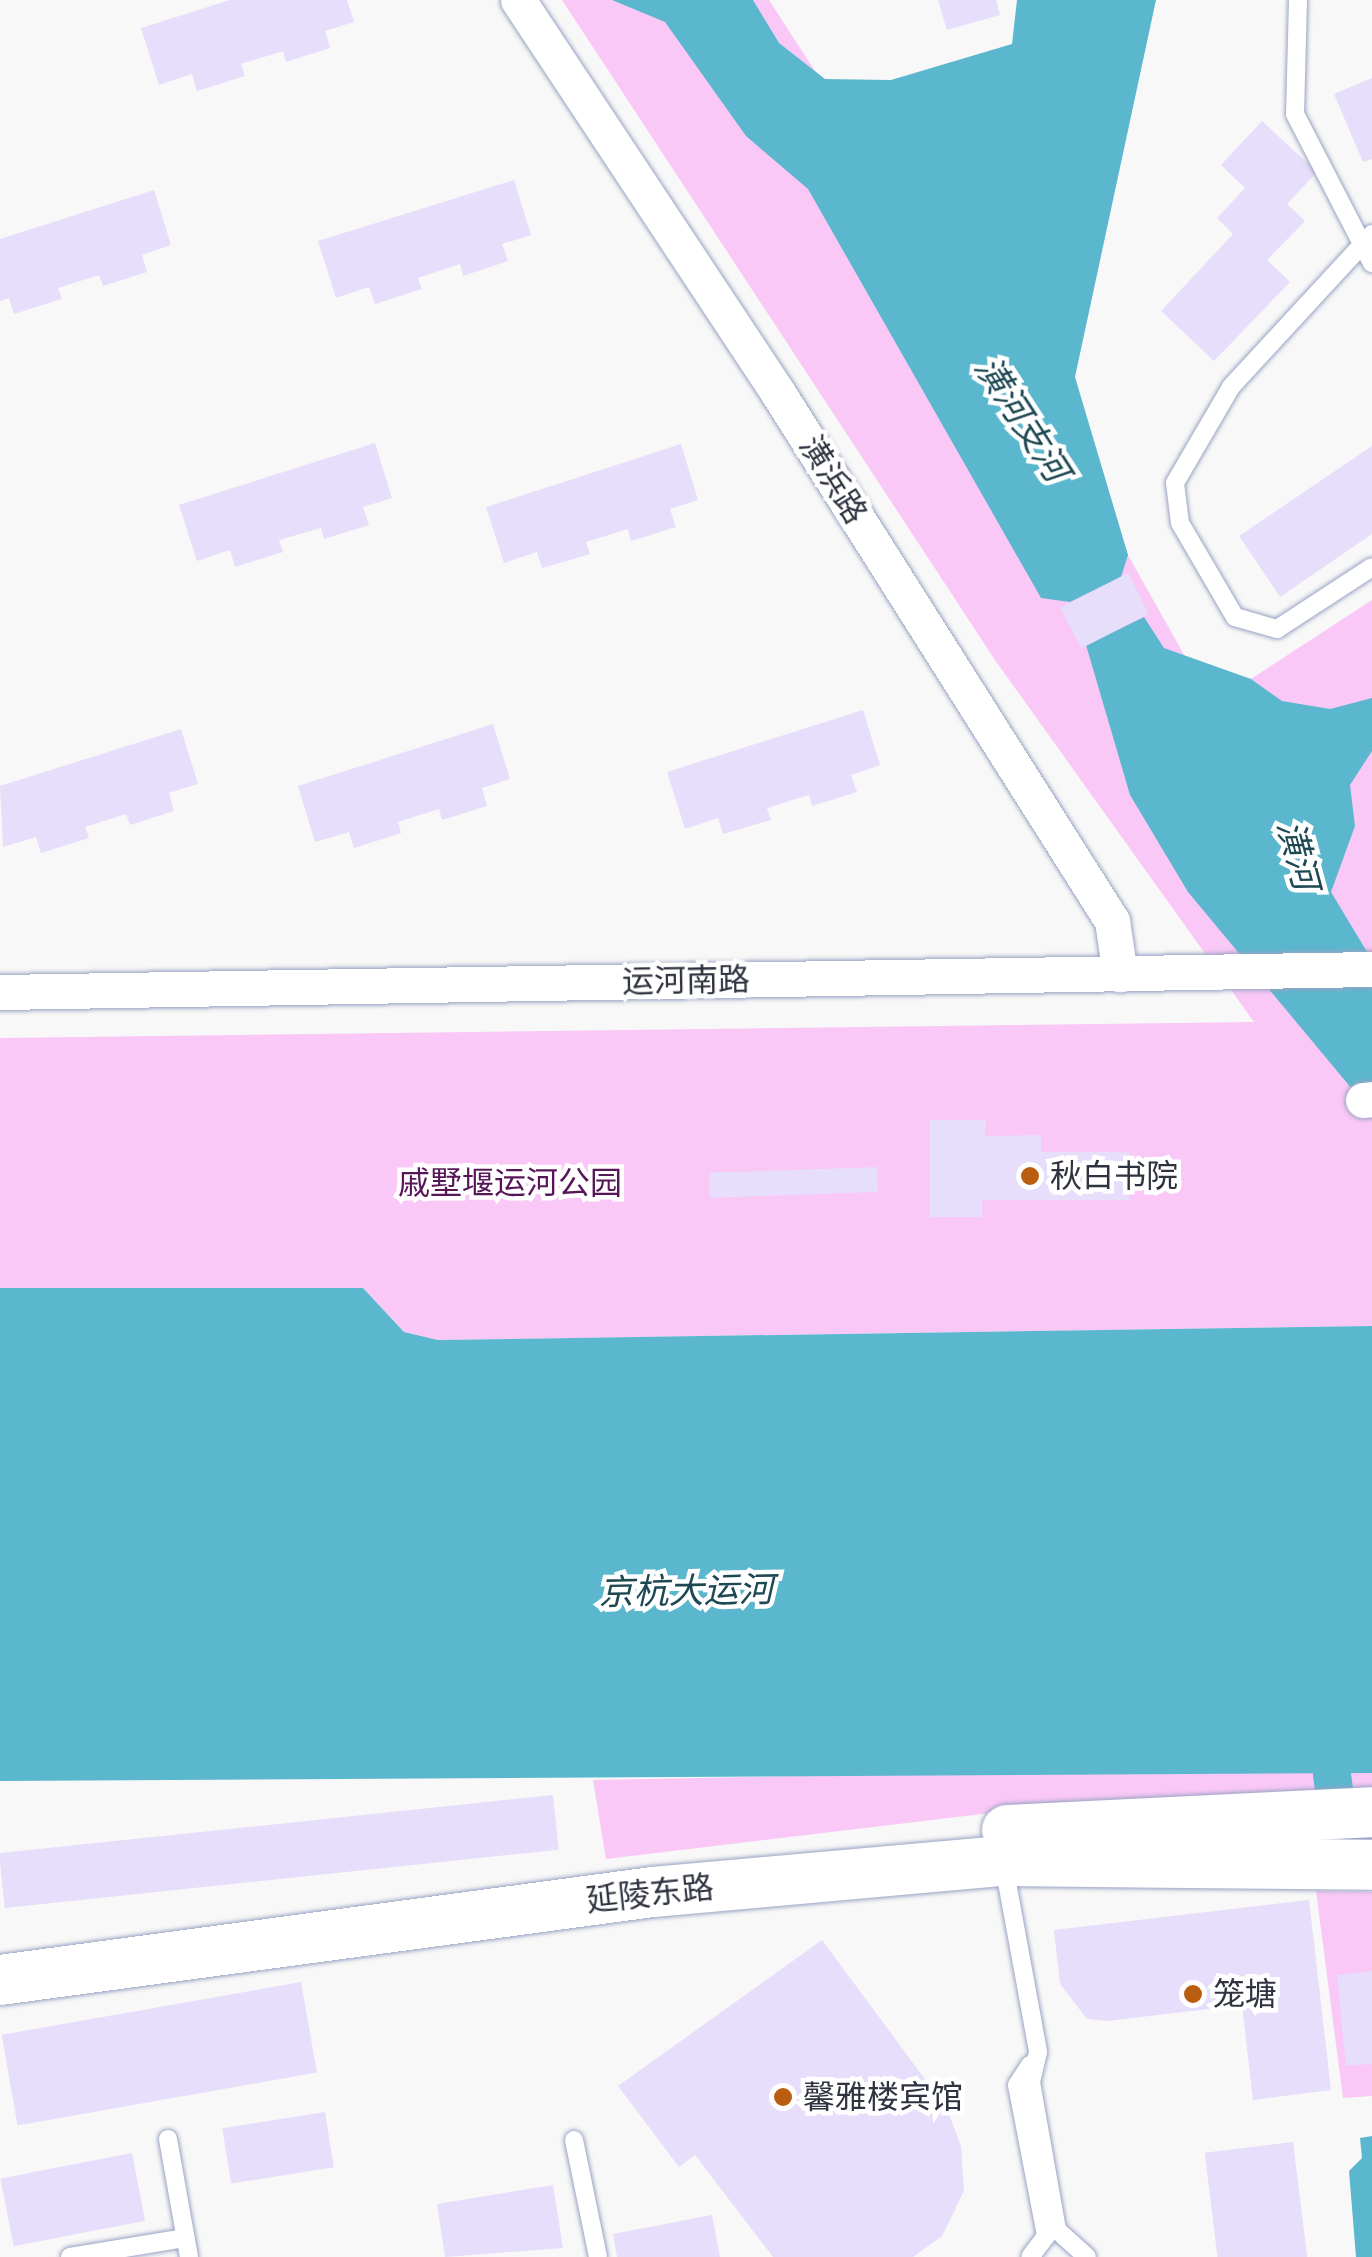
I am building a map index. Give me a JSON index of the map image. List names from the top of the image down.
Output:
{
  "streets": {
    "main road": ["延陵东路"],
    "street": ["潢浜路", "运河南路"]
  },
  "crossings": [
    ["潢浜路", "运河南路"]
  ],
  "water": ["潢河支河", "潢河", "京杭大运河"],
  "parks": ["戚墅堰运河公园"],
  "places": ["秋白书院", "笼塘", "馨雅楼宾馆"]
}
